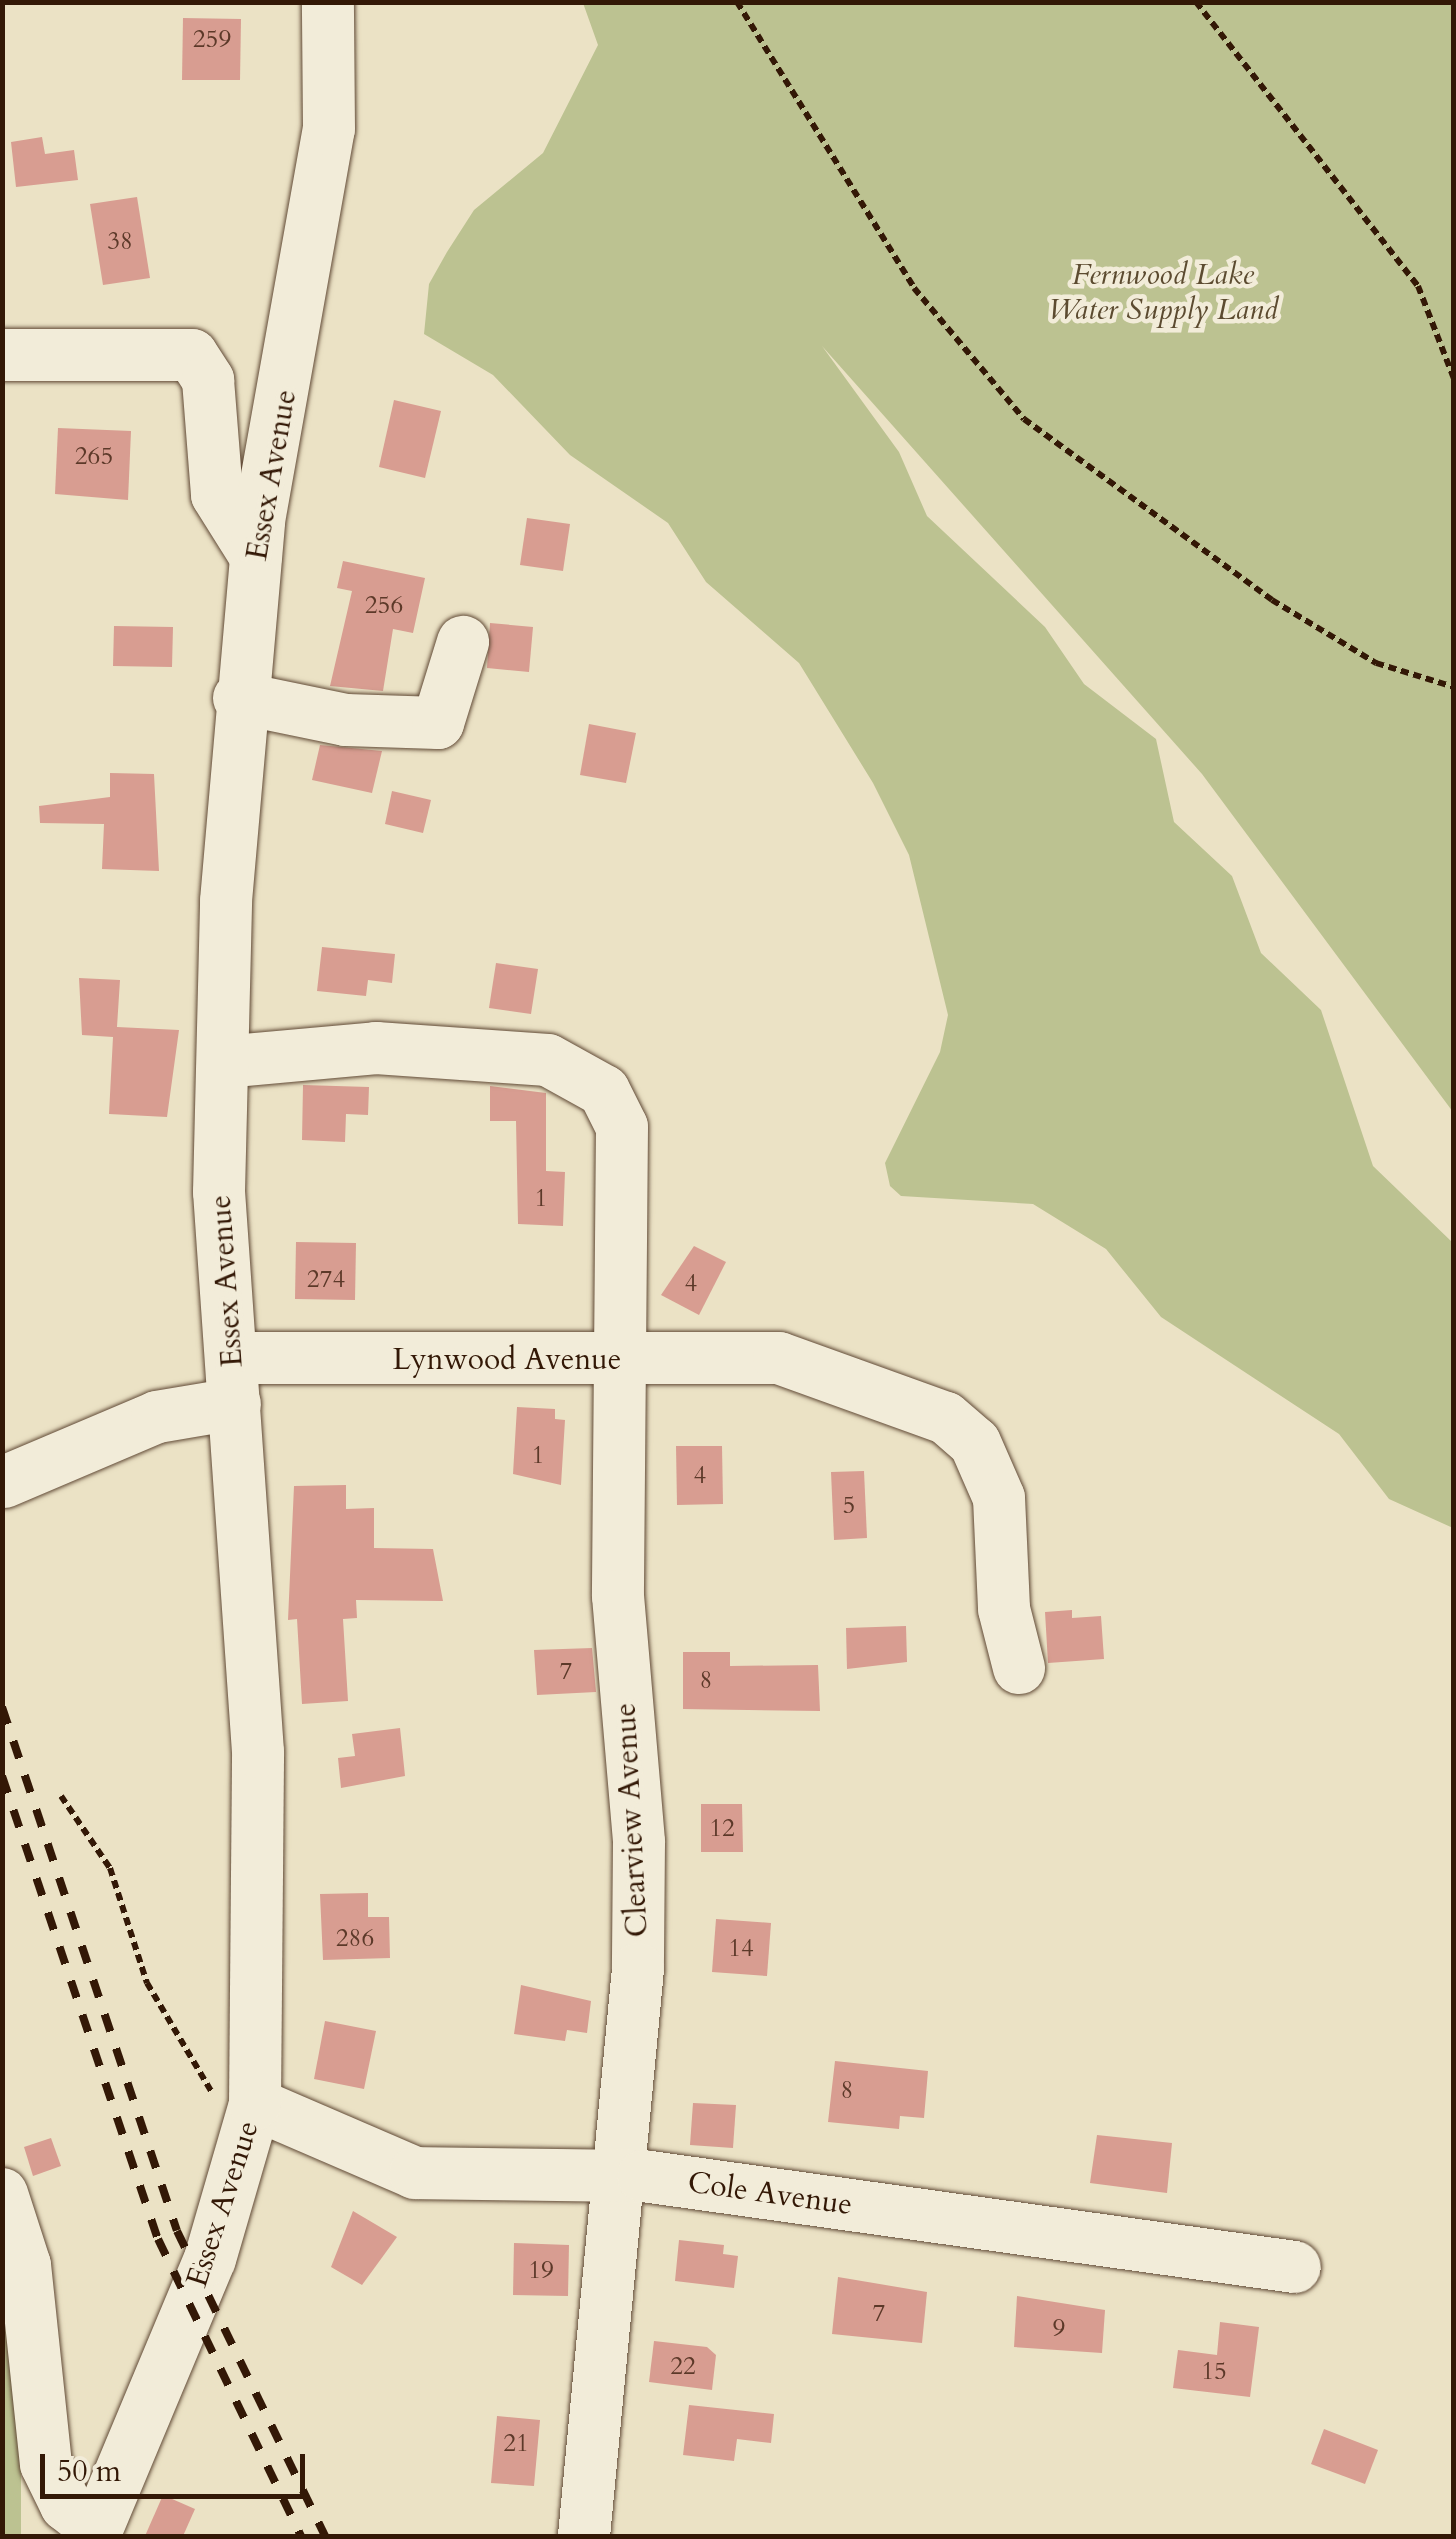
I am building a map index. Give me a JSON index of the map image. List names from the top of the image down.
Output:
{
  "streets": {
    "street": [
      "Essex Avenue",
      "Lynwood Avenue",
      "Clearview Avenue",
      "Cole Avenue"
    ]
  },
  "crossings": [
    ["Essex Avenue", "Lynwood Avenue"],
    ["Essex Avenue", "Clearview Avenue"],
    ["Essex Avenue", "Cole Avenue"],
    ["Lynwood Avenue", "Clearview Avenue"],
    ["Clearview Avenue", "Cole Avenue"]
  ],
  "parks": ["Fernwood Lake Water Supply Land"],
  "house_numbers": [
    "259",
    "38",
    "265",
    "256",
    "1",
    "274",
    "4",
    "1",
    "4",
    "5",
    "7",
    "8",
    "12",
    "286",
    "14",
    "8",
    "19",
    "7",
    "9",
    "22",
    "15",
    "21"
  ],
  "scale_bar": "50 m"
}
